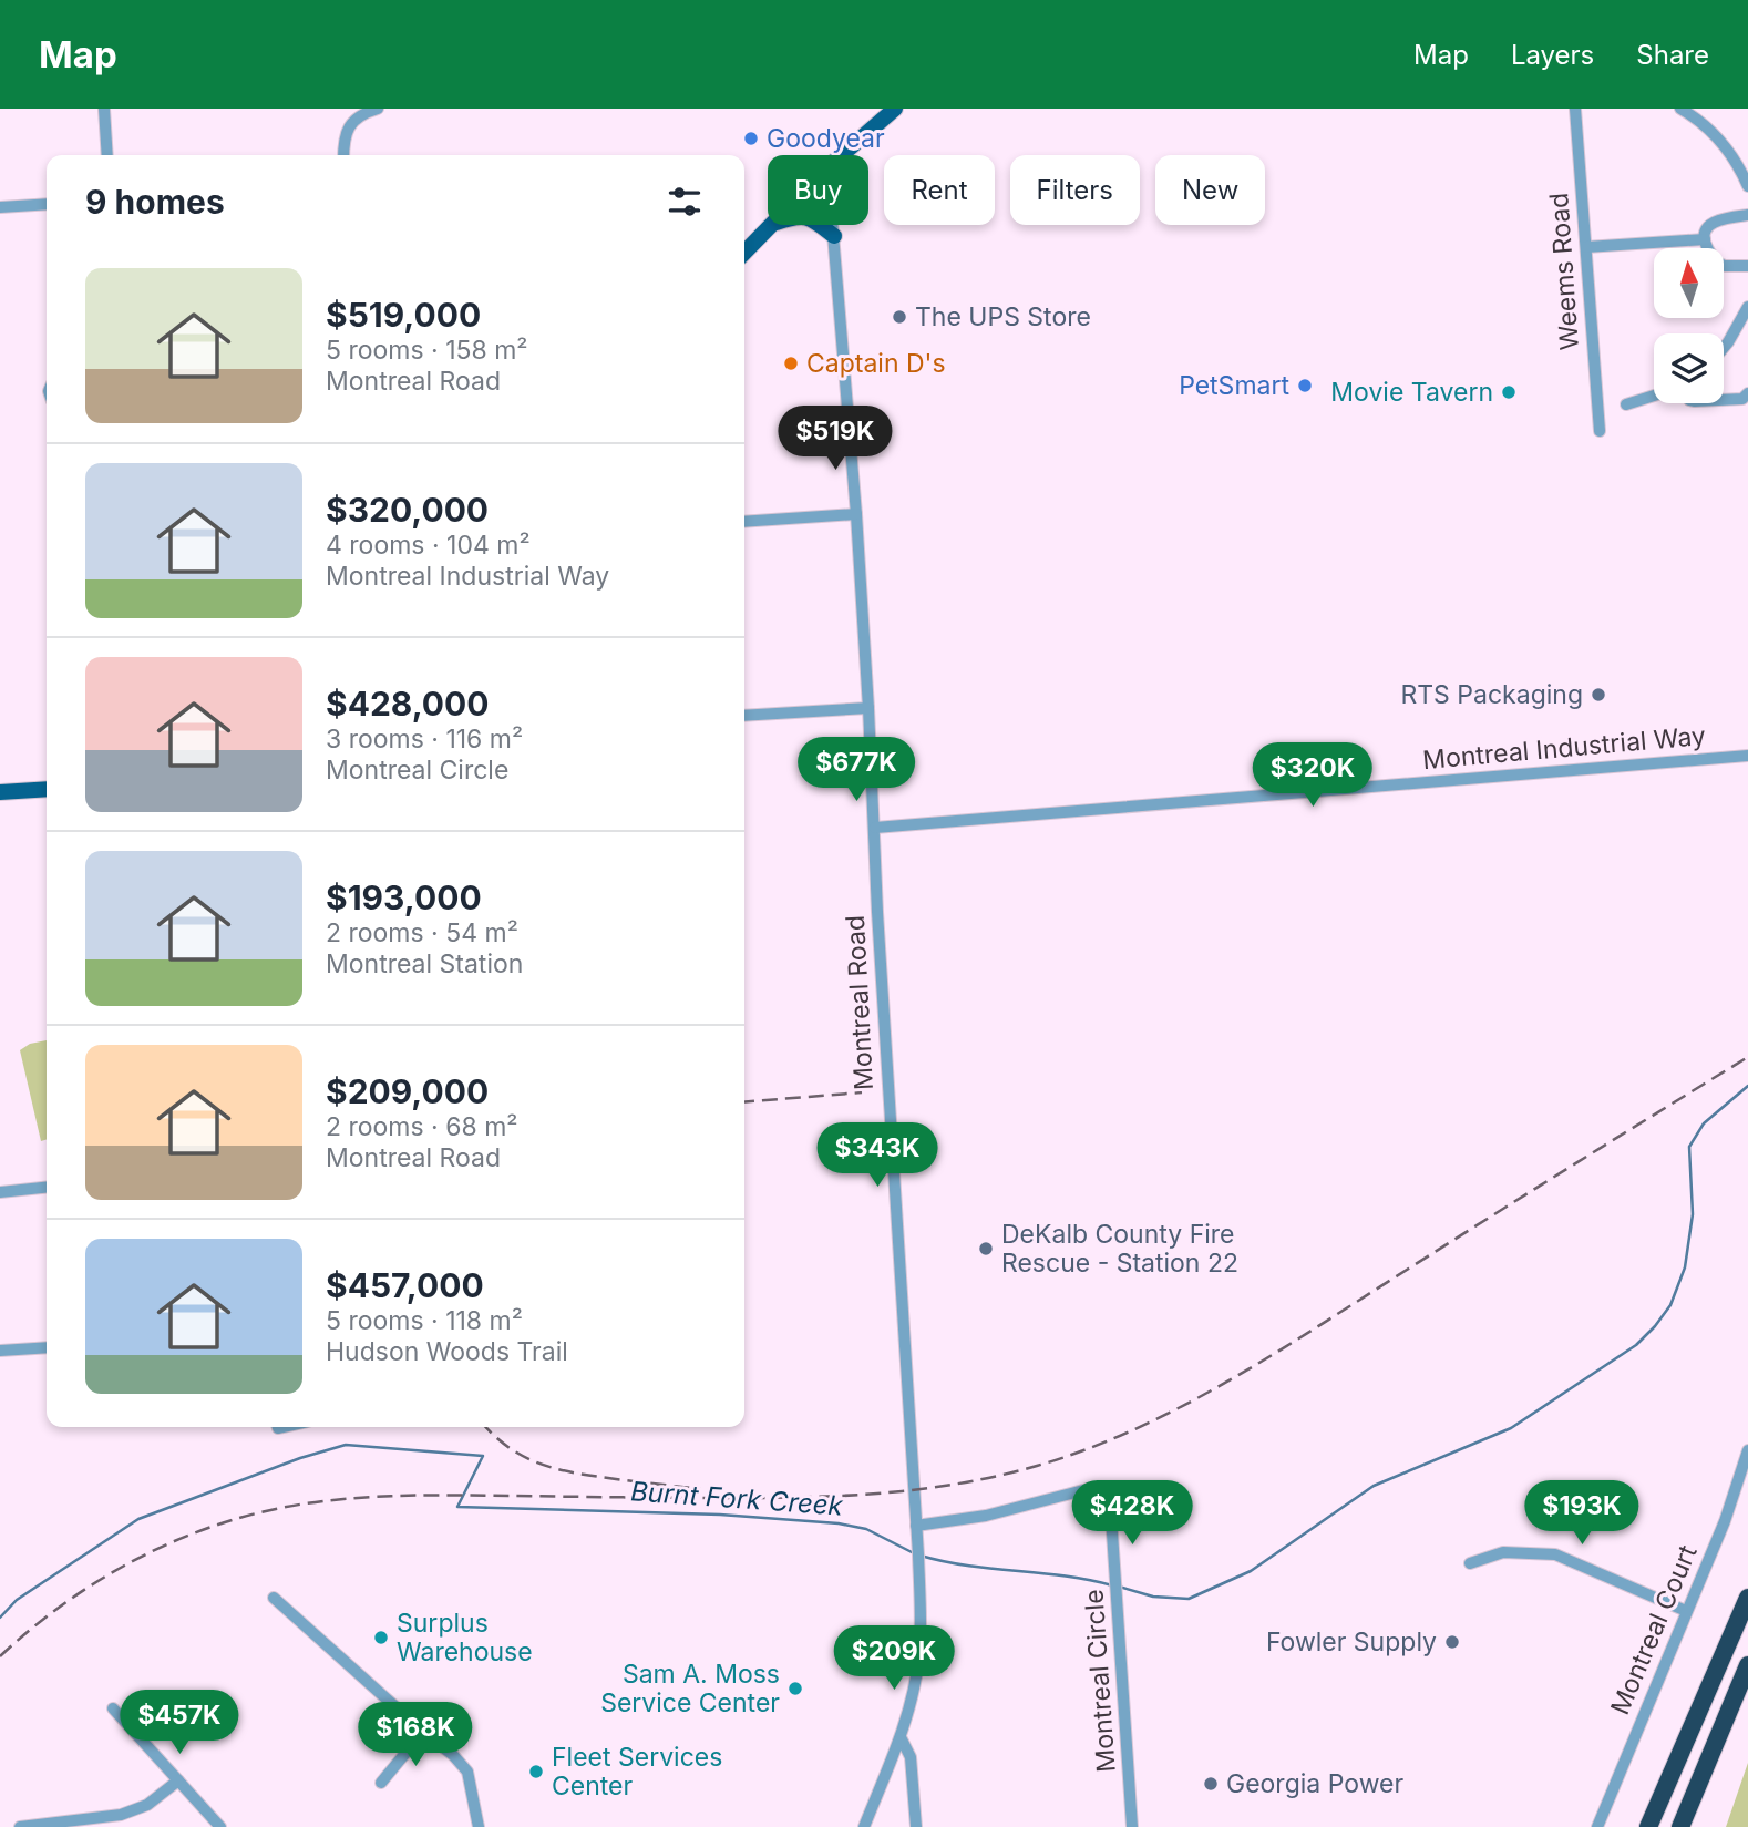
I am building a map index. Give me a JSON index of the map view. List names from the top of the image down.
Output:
{
  "streets": {
    "street": [
      "Weems Road",
      "Montreal Industrial Way",
      "Montreal Road",
      "Montreal Court",
      "Montreal Circle"
    ]
  },
  "crossings": [
    ["Montreal Industrial Way", "Montreal Road"],
    ["Montreal Road", "Montreal Circle"]
  ],
  "water": ["Burnt Fork Creek"],
  "places": [
    "Goodyear",
    "The UPS Store",
    "Captain D's",
    "PetSmart",
    "Movie Tavern",
    "RTS Packaging",
    "DeKalb County Fire Rescue - Station 22",
    "Surplus Warehouse",
    "Fowler Supply",
    "Sam A. Moss Service Center",
    "Fleet Services Center",
    "Georgia Power"
  ],
  "north": "top",
  "page": {
    "header": "Map",
    "nav": ["Map", "Layers", "Share"],
    "chip": [
      "Buy",
      "Rent",
      "Filters",
      "New"
    ],
    "heading": "9 homes",
    "list": [
      {
        "name": "$519,000",
        "note": "5 rooms · 158 m² · Montreal Road"
      },
      {
        "name": "$320,000",
        "note": "4 rooms · 104 m² · Montreal Industrial Way"
      },
      {
        "name": "$428,000",
        "note": "3 rooms · 116 m² · Montreal Circle"
      },
      {
        "name": "$193,000",
        "note": "2 rooms · 54 m² · Montreal Station"
      },
      {
        "name": "$209,000",
        "note": "2 rooms · 68 m² · Montreal Road"
      },
      {
        "name": "$457,000",
        "note": "5 rooms · 118 m² · Hudson Woods Trail"
      }
    ],
    "price": [
      "$519K",
      "$677K",
      "$320K",
      "$343K",
      "$428K",
      "$193K",
      "$209K",
      "$457K",
      "$168K"
    ]
  }
}
